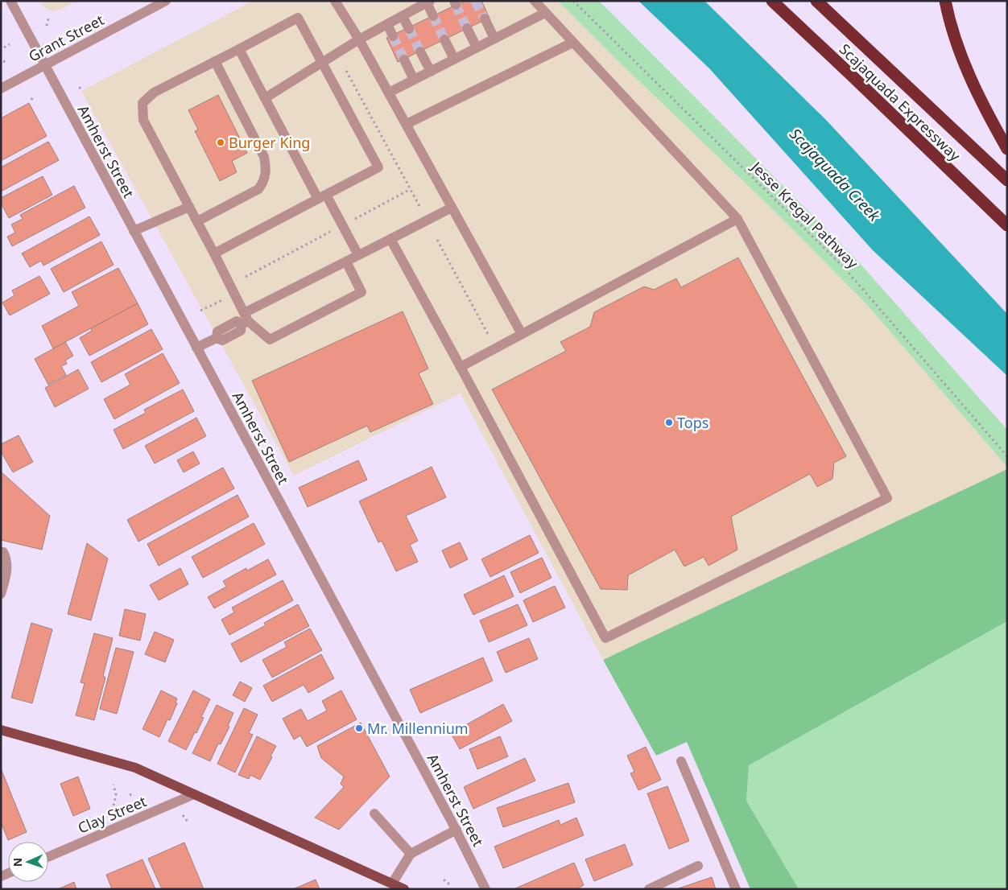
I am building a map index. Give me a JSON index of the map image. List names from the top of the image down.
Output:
{
  "streets": {
    "highway": ["Scajaquada Expressway"],
    "street": ["Grant Street", "Amherst Street", "Clay Street"],
    "path": ["Jesse Kregal Pathway"]
  },
  "crossings": [
    ["Grant Street", "Amherst Street"]
  ],
  "water": ["Scajaquada Creek"],
  "places": ["Burger King", "Tops", "Mr. Millennium"],
  "north": "left"
}
